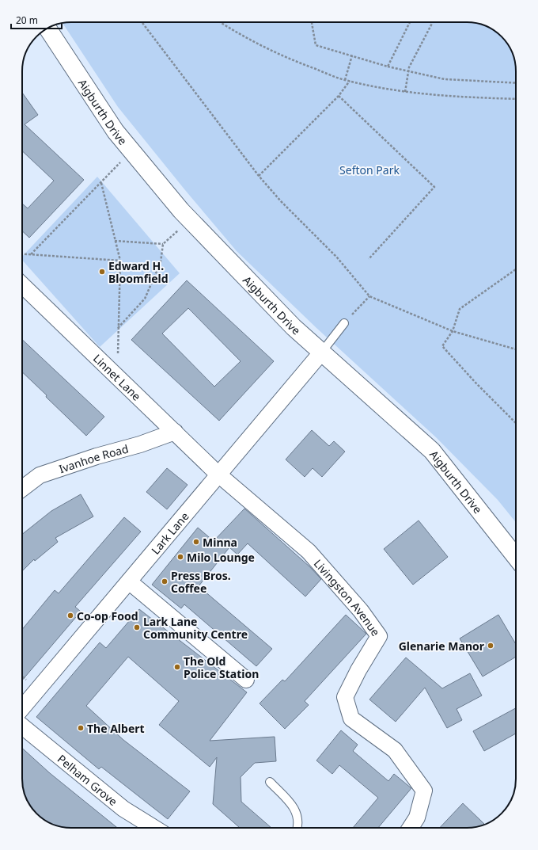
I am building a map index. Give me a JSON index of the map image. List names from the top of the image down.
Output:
{
  "streets": {
    "street": [
      "Aigburth Drive",
      "Linnet Lane",
      "Ivanhoe Road",
      "Lark Lane",
      "Livingston Avenue",
      "Pelham Grove"
    ]
  },
  "crossings": [
    ["Aigburth Drive", "Lark Lane"],
    ["Linnet Lane", "Ivanhoe Road"],
    ["Linnet Lane", "Lark Lane"],
    ["Linnet Lane", "Livingston Avenue"],
    ["Lark Lane", "Livingston Avenue"]
  ],
  "parks": ["Sefton Park"],
  "places": [
    "Edward H. Bloomfield",
    "Minna",
    "Milo Lounge",
    "Press Bros. Coffee",
    "Co-op Food",
    "Lark Lane Community Centre",
    "Glenarie Manor",
    "The Old Police Station",
    "The Albert"
  ],
  "scale_bar": "20 m"
}
